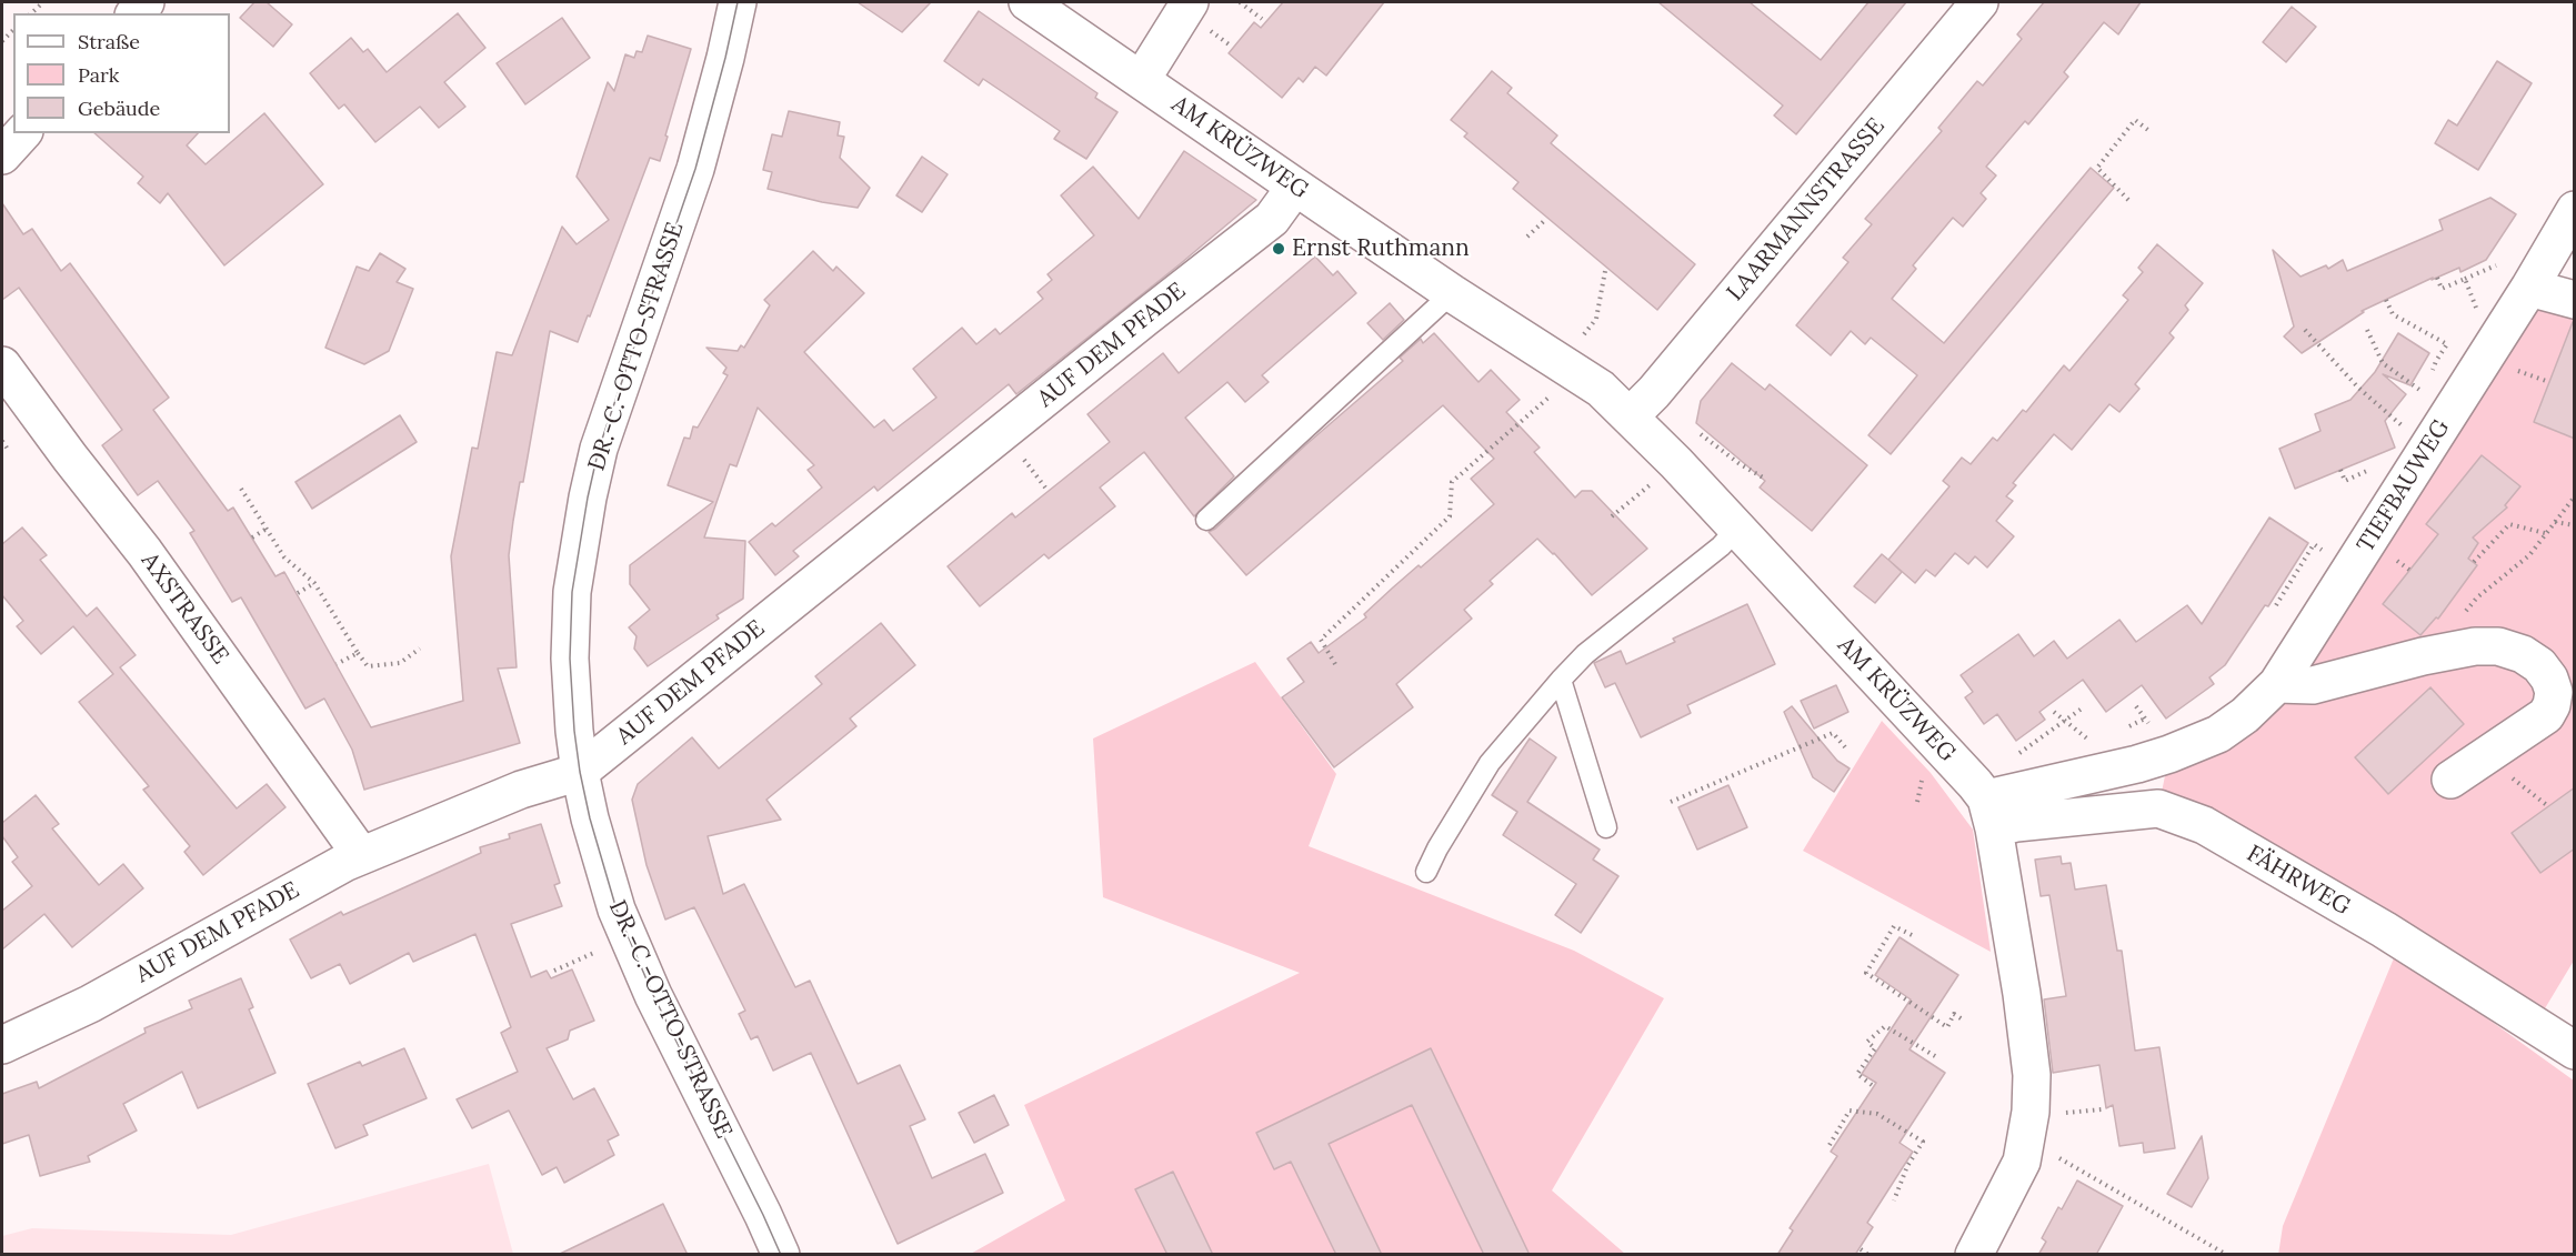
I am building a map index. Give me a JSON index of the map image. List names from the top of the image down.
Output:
{
  "streets": {
    "street": [
      "AM KRÜZWEG",
      "LAARMANNSTRASSE",
      "AUF DEM PFADE",
      "DR.-C.-OTTO-STRASSE",
      "TIEFBAUWEG",
      "AXSTRASSE",
      "FÄHRWEG"
    ]
  },
  "crossings": [
    ["AM KRÜZWEG", "LAARMANNSTRASSE"],
    ["AM KRÜZWEG", "AUF DEM PFADE"],
    ["AM KRÜZWEG", "TIEFBAUWEG"],
    ["AM KRÜZWEG", "FÄHRWEG"],
    ["AUF DEM PFADE", "DR.-C.-OTTO-STRASSE"],
    ["AUF DEM PFADE", "AXSTRASSE"],
    ["TIEFBAUWEG", "FÄHRWEG"]
  ],
  "places": ["Ernst Ruthmann"],
  "legend": ["Straße", "Park", "Gebäude"]
}
